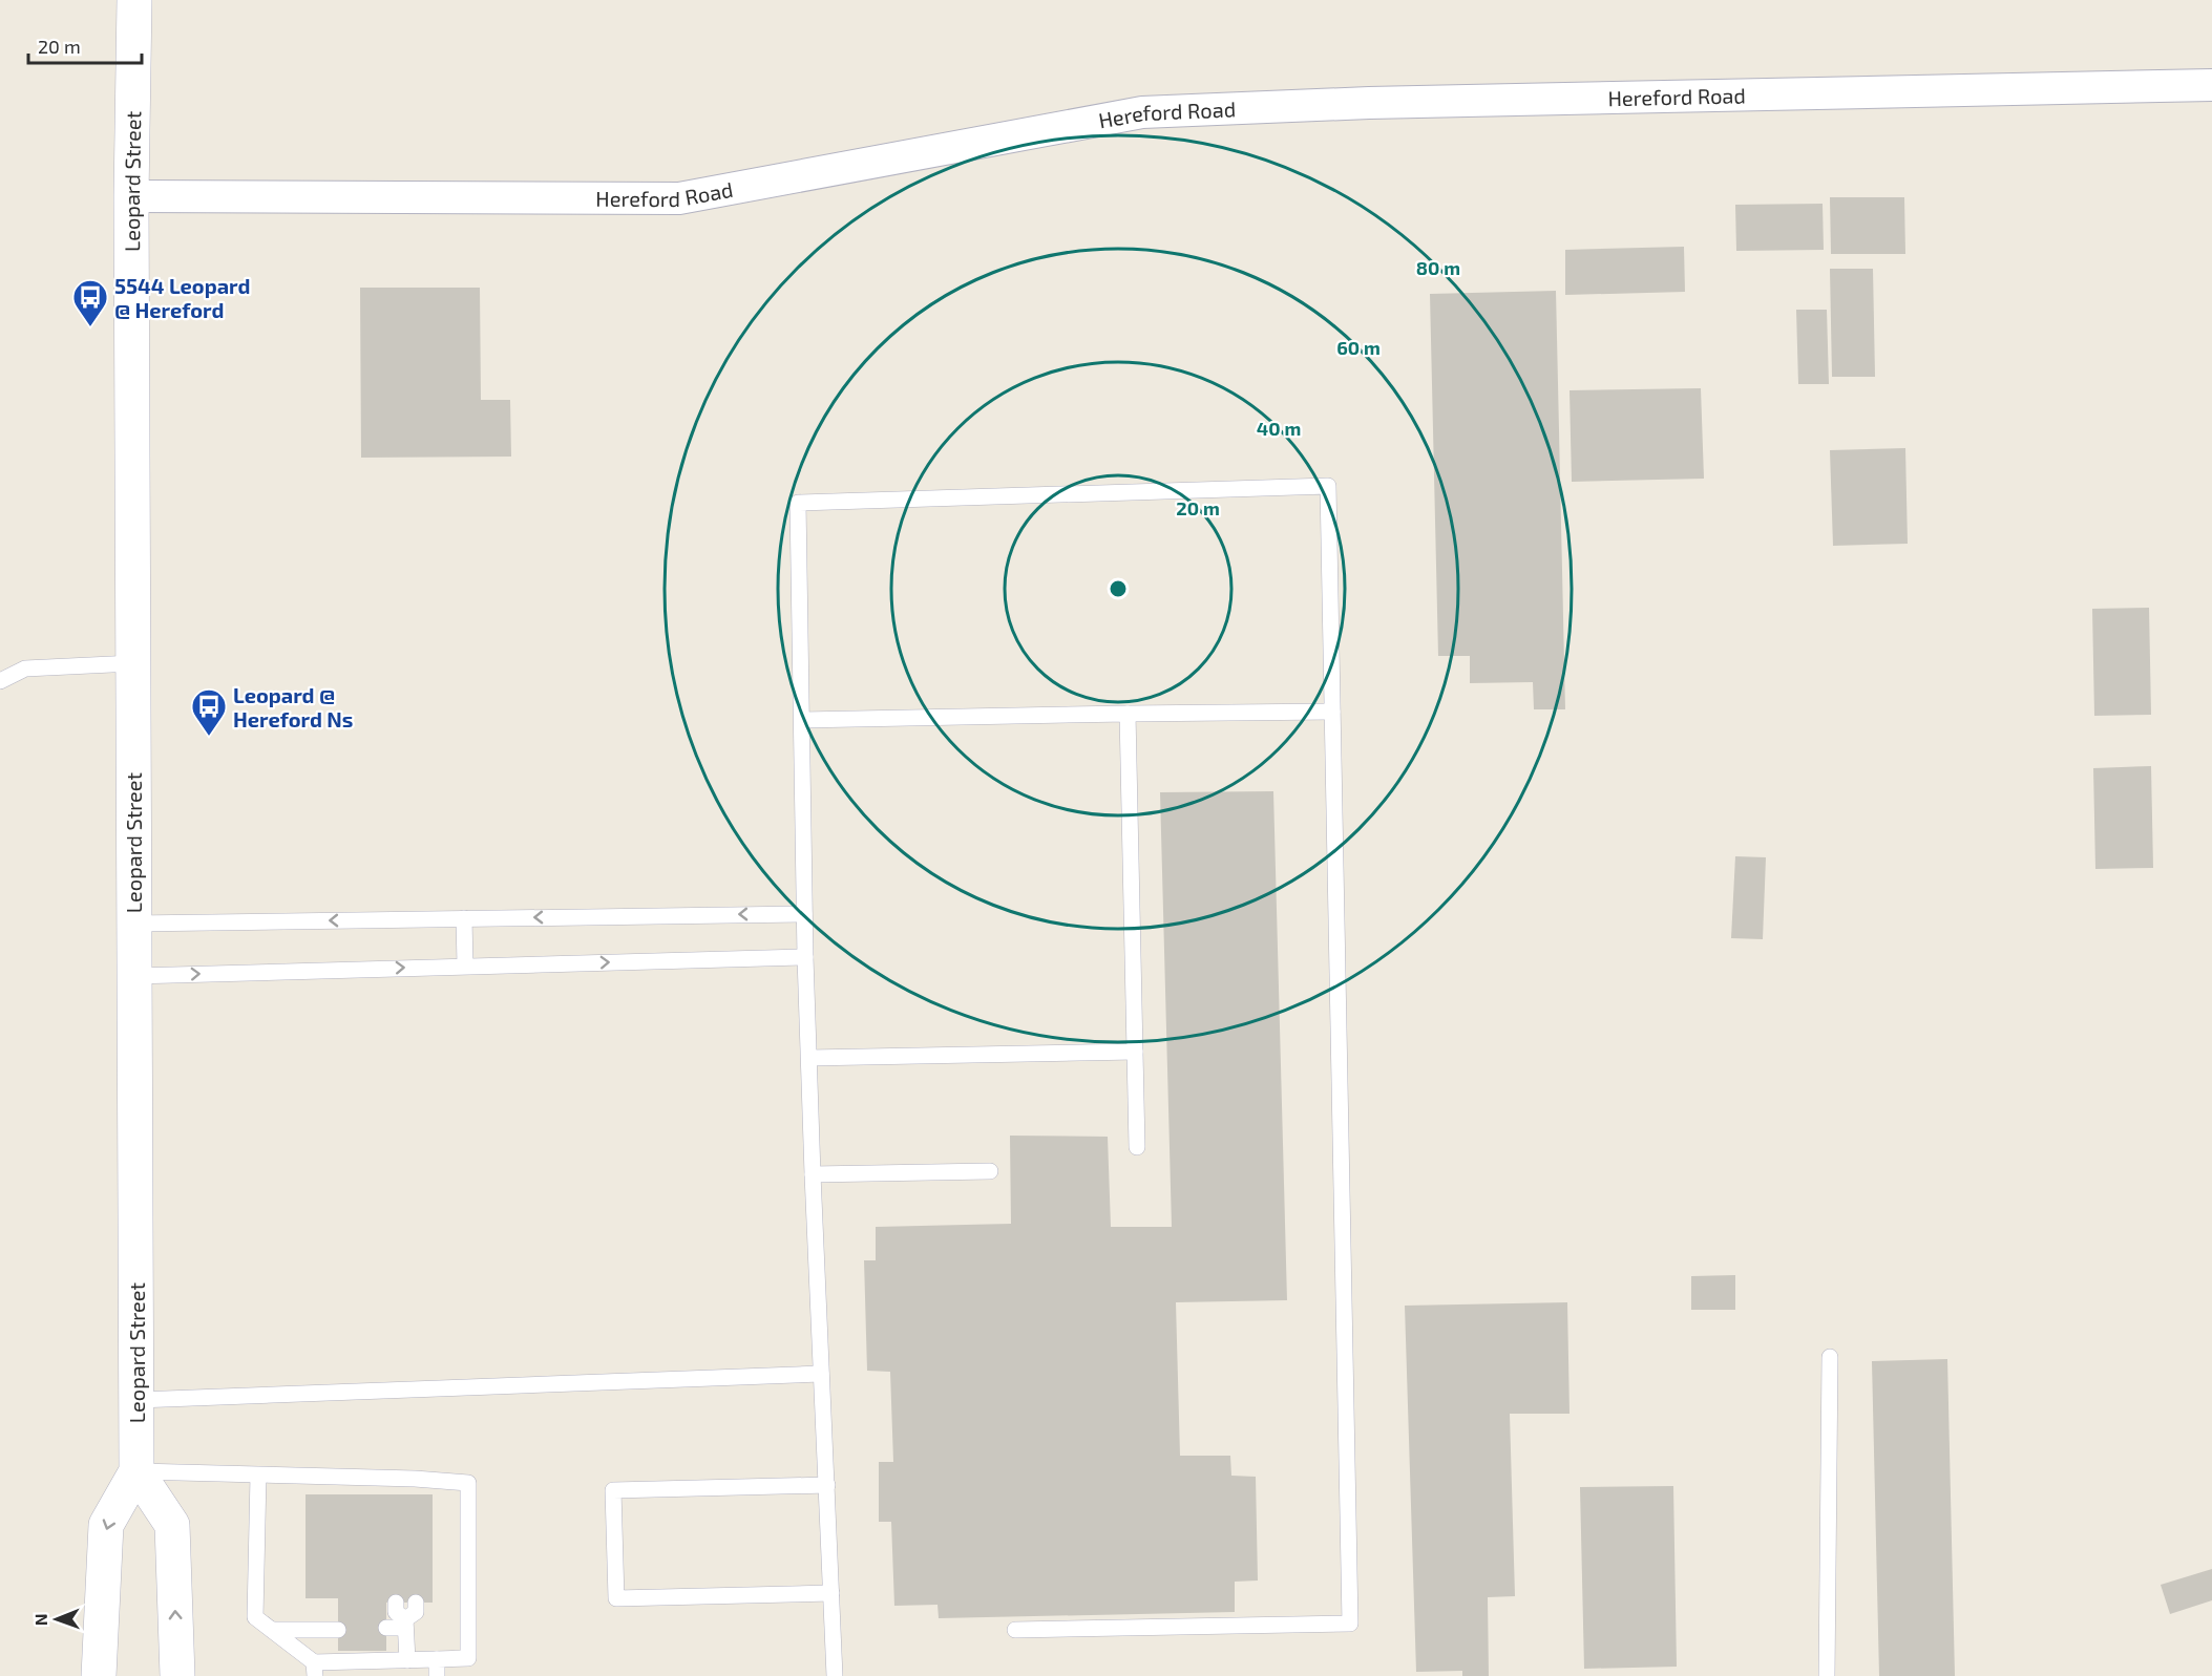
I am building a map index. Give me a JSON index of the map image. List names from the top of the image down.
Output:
{
  "streets": {
    "main road": ["Leopard Street"],
    "street": ["Hereford Road"]
  },
  "crossings": [
    ["Hereford Road", "Leopard Street"]
  ],
  "places": {
    "bus stop": ["5544 Leopard @ Hereford", "Leopard @ Hereford Ns"]
  },
  "scale_bar": "20 m",
  "north": "left",
  "rings": [
    "80 m",
    "60 m",
    "40 m",
    "20 m"
  ]
}
